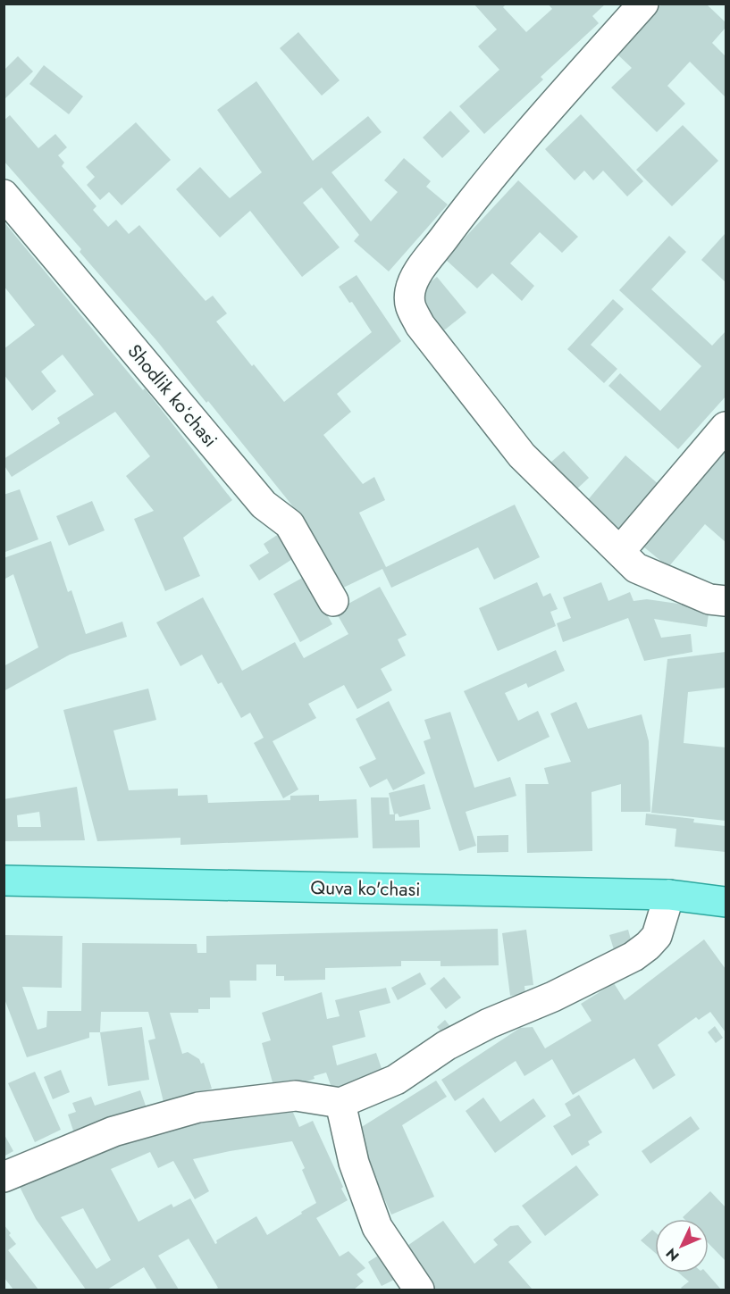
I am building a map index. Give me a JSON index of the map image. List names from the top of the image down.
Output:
{
  "streets": {
    "main road": ["Quva ko'chasi"],
    "street": ["Shodlik koʻchasi"]
  },
  "north": "bottom left"
}
